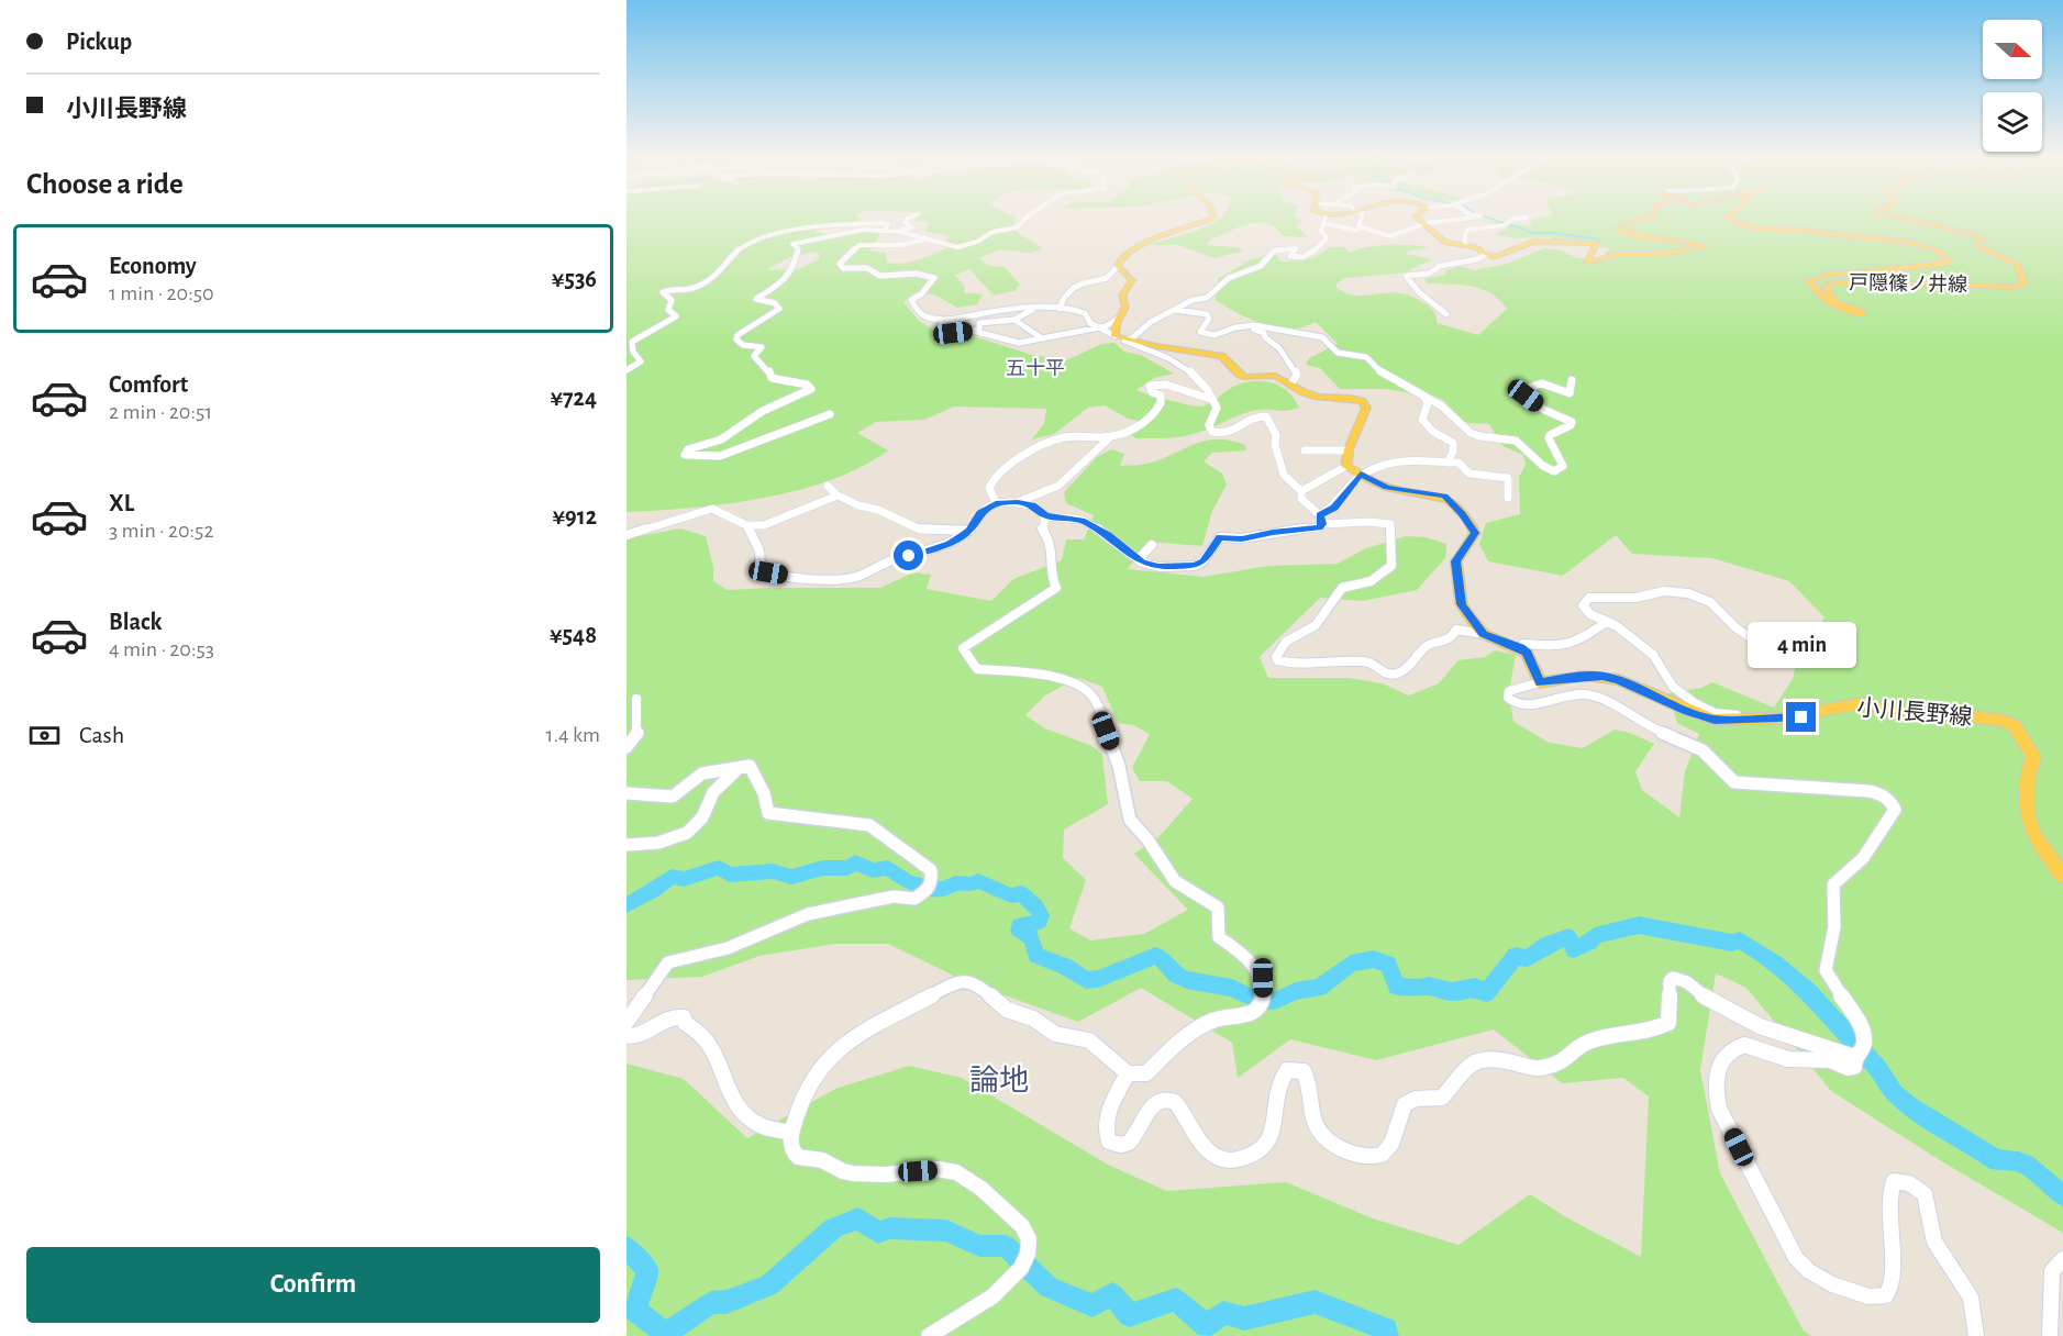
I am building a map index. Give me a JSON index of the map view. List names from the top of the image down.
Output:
{
  "streets": {
    "main road": ["戸隠篠ノ井線", "小川長野線"]
  },
  "districts": ["五十平", "論地"],
  "north": "right",
  "page": {
    "banner": ["Pickup", "小川長野線"],
    "heading": "Choose a ride",
    "list": [
      {
        "name": "Economy",
        "note": "1 min · 20:50",
        "value": "¥536"
      },
      {
        "name": "Comfort",
        "note": "2 min · 20:51",
        "value": "¥724"
      },
      {
        "name": "XL",
        "note": "3 min · 20:52",
        "value": "¥912"
      },
      {
        "name": "Black",
        "note": "4 min · 20:53",
        "value": "¥548"
      }
    ],
    "bubble": "4 min",
    "pay": ["Cash", "1.4 km"],
    "buttons": "Confirm"
  }
}
